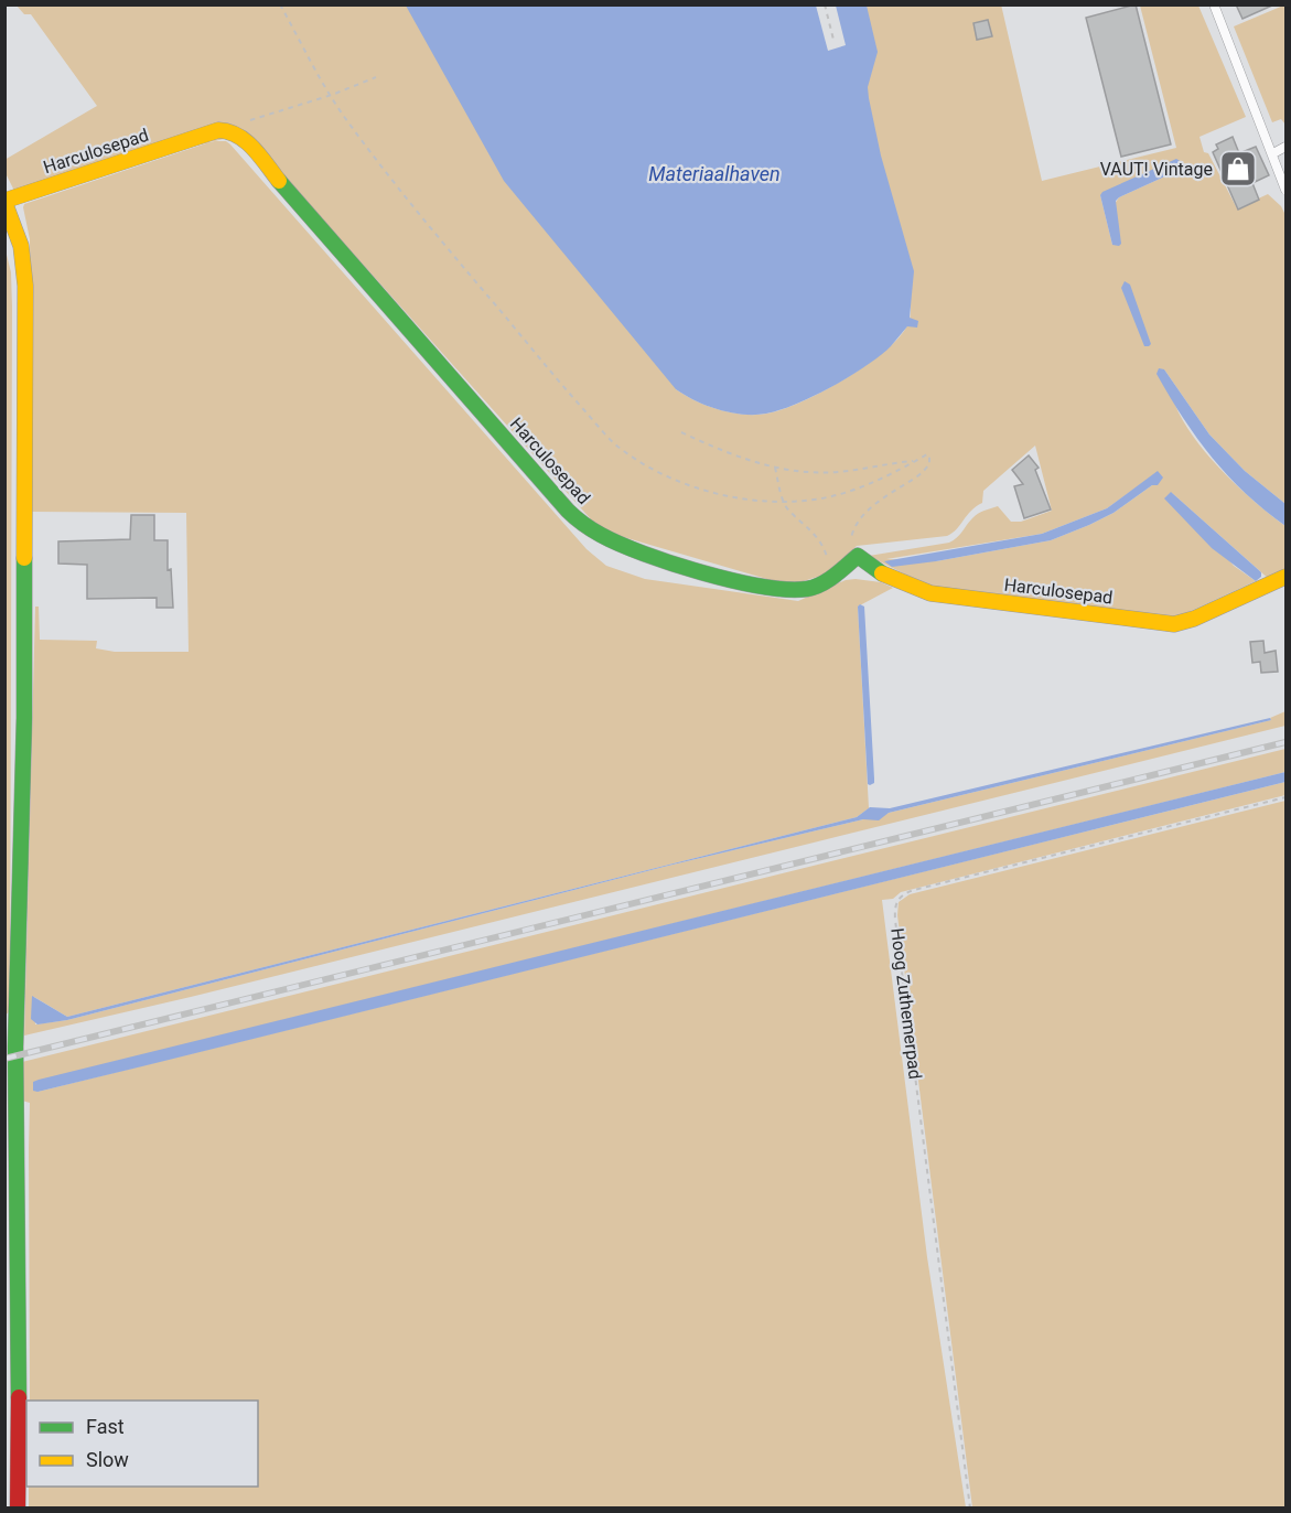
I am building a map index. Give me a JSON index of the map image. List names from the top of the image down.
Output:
{
  "streets": {
    "street": ["Harculosepad"],
    "path": ["Hoog Zuthemerpad"]
  },
  "water": ["Materiaalhaven"],
  "places": {
    "shop": ["VAUT! Vintage"]
  },
  "legend": ["Fast", "Slow"]
}
